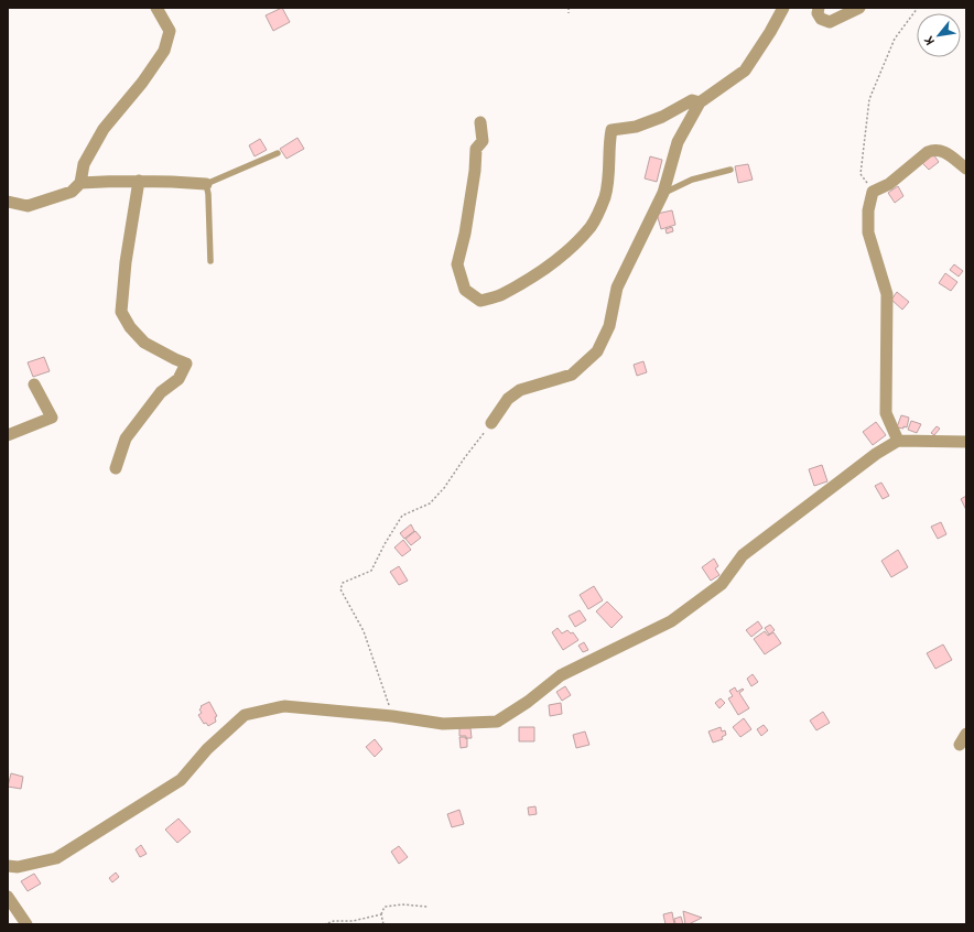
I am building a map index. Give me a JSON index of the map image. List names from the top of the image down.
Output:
{
  "north": "bottom left"
}
